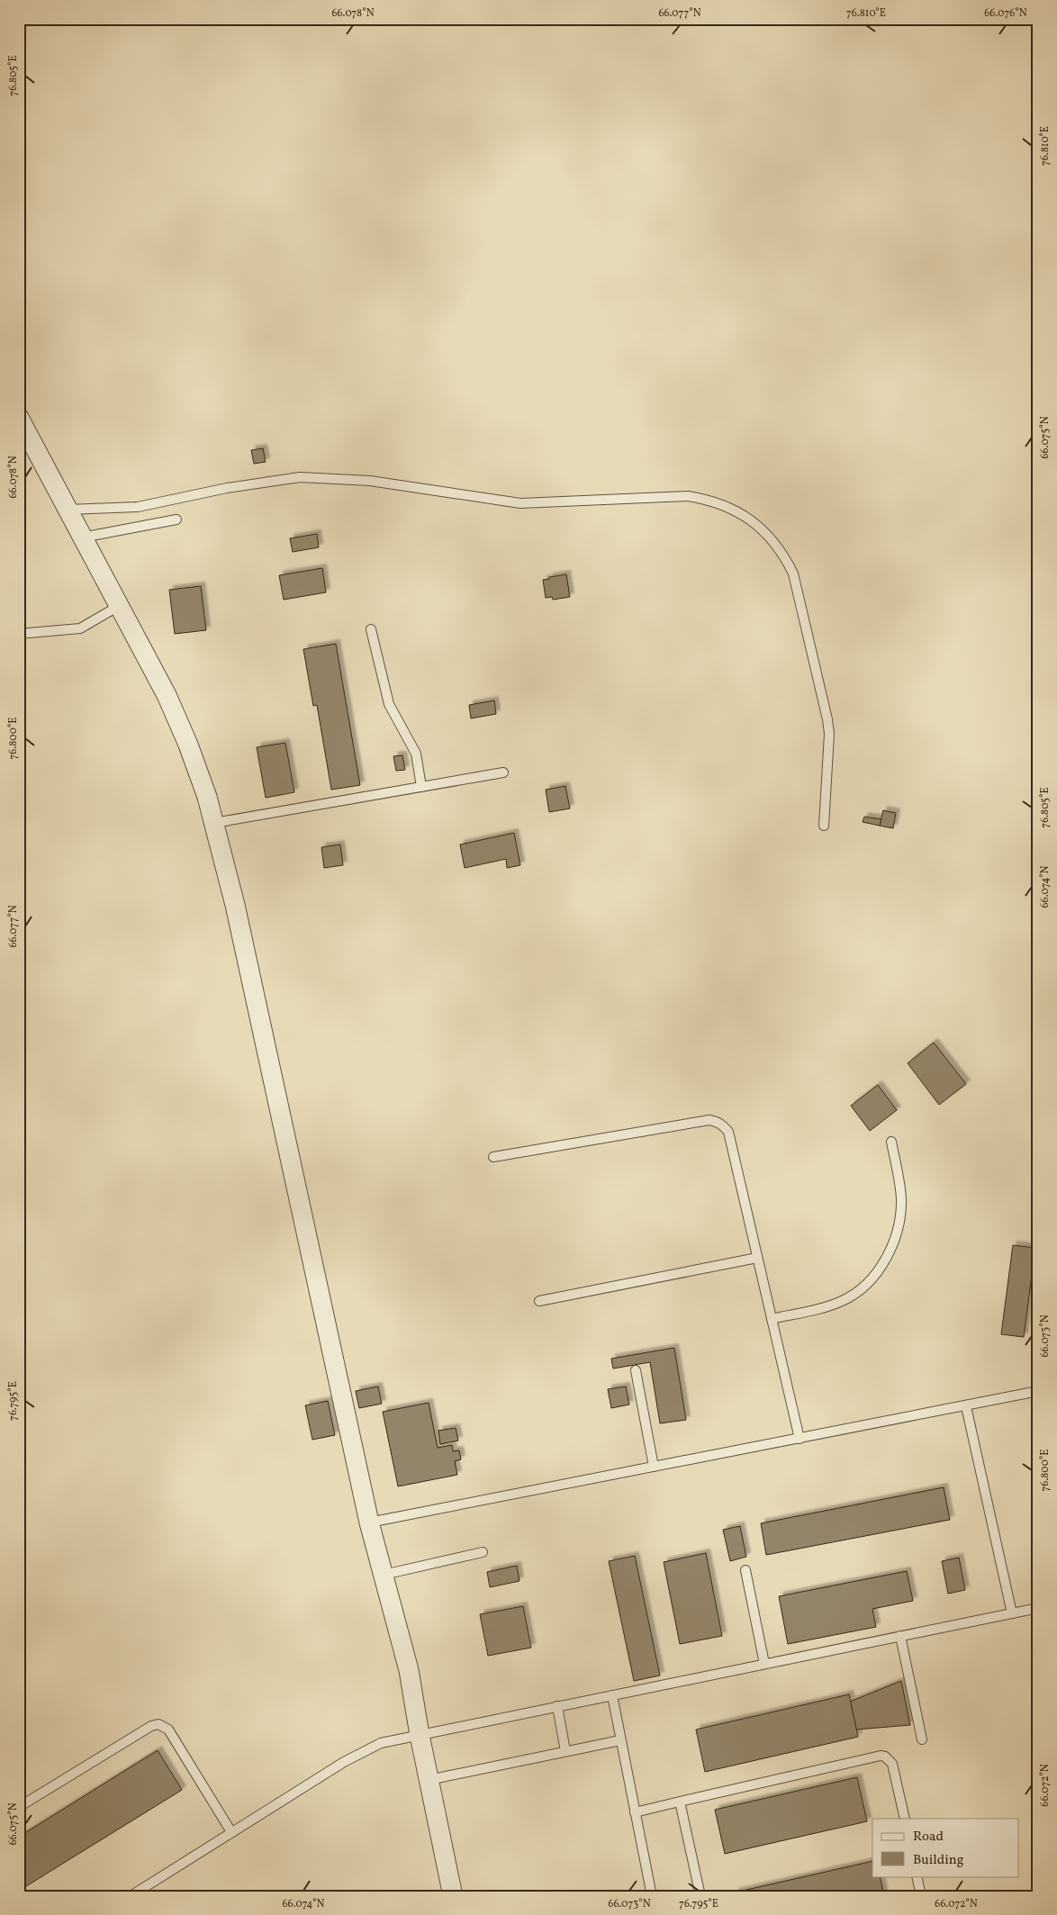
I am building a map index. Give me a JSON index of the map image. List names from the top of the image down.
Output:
{
  "legend": ["Road", "Building"],
  "coordinates": [
    "66.078°N",
    "66.077°N",
    "76.810°E",
    "66.076°N",
    "76.805°E",
    "66.075°N",
    "76.800°E",
    "66.074°N",
    "66.073°N",
    "76.795°E",
    "66.072°N"
  ]
}
